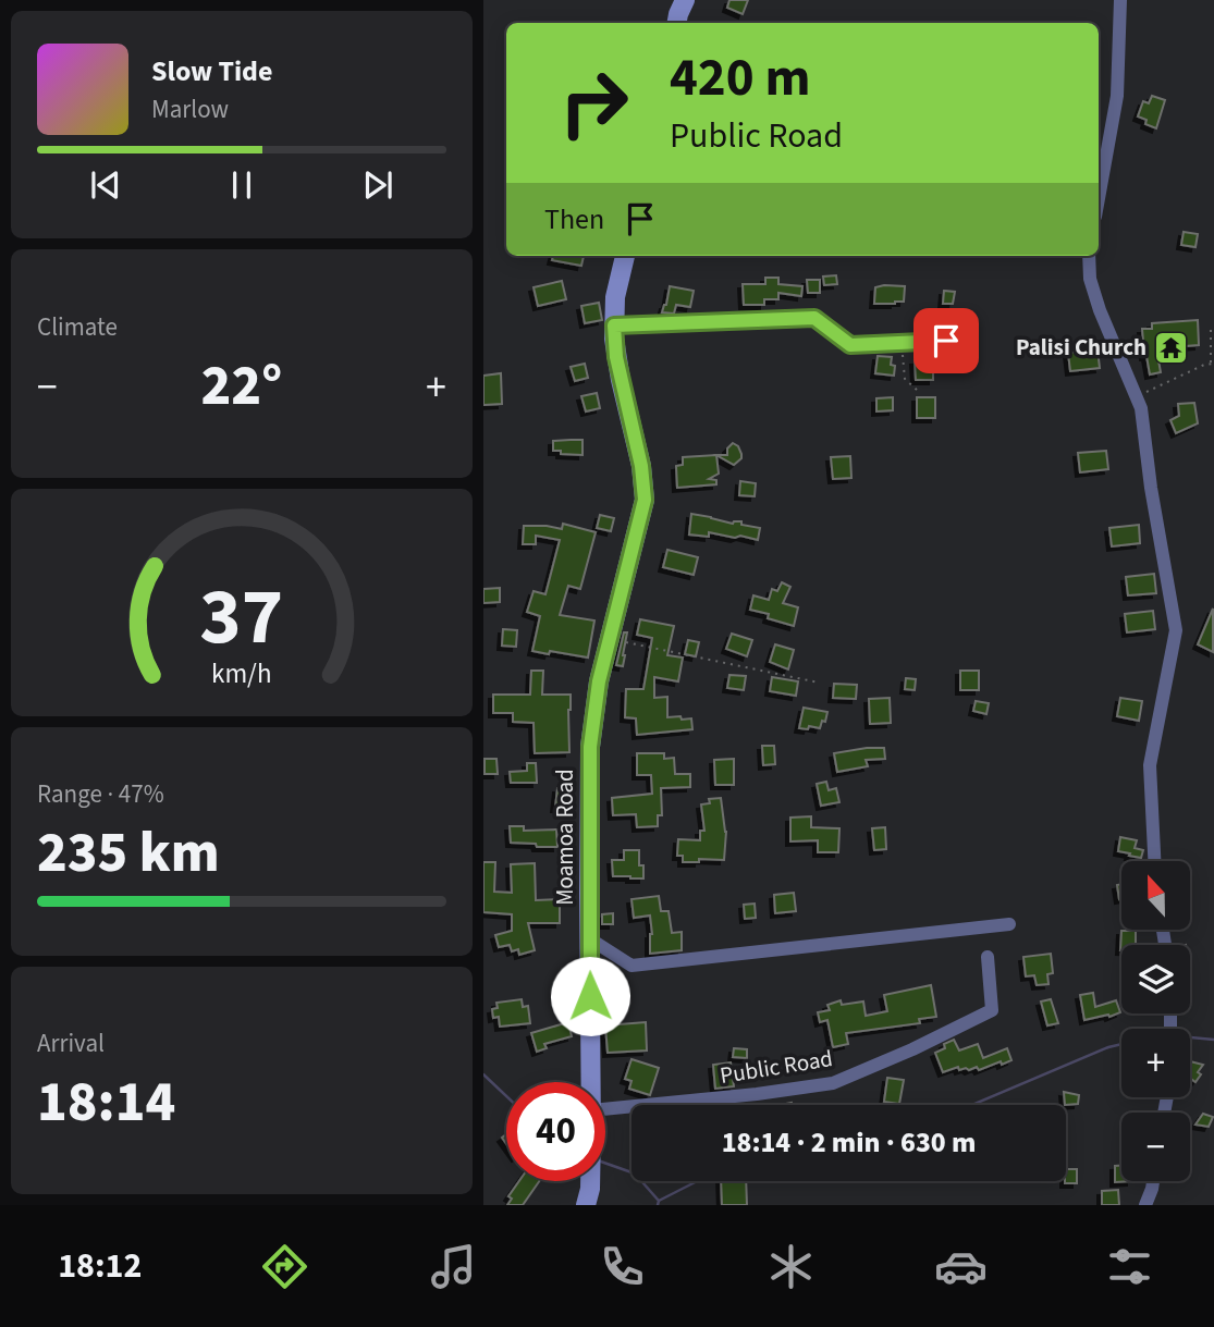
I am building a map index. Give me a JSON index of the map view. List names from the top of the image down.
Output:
{
  "streets": {
    "street": ["Moamoa Road", "Public Road"]
  },
  "places": {
    "temple": ["Palisi Church"]
  },
  "north": "top",
  "page": {
    "turn": ["420 m", "Public Road"],
    "song": ["Slow Tide", "Marlow"],
    "then": "Then",
    "tile": [
      "Climate",
      ["Range · 47%", "235 km"],
      ["Arrival", "18:14"]
    ],
    "heat": ["−", "22°", "+"],
    "map_buttons": ["+", "−"],
    "limit": "40",
    "trip": "18:14 · 2 min · 630 m",
    "tabs": "18:12",
    "gauge": ["37", "km/h"]
  }
}
